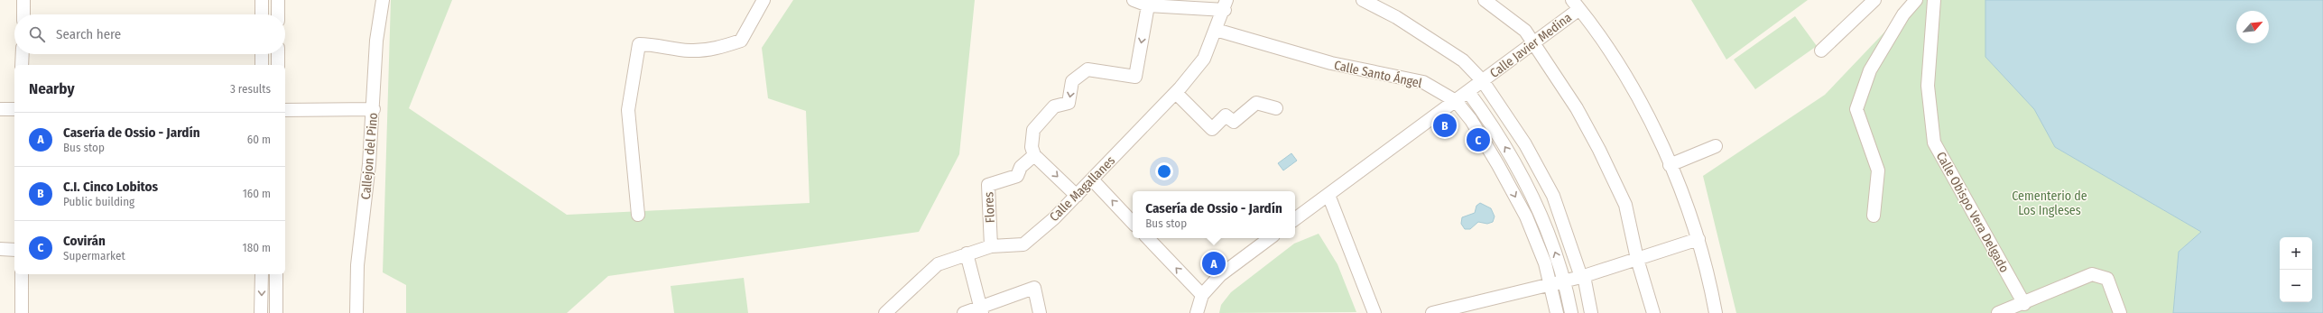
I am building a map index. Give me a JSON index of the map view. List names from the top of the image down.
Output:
{
  "streets": {
    "street": [
      "Calle Javier Medina",
      "Calle Santo Ángel",
      "Callejon del Pino",
      "Calle Magallanes",
      "Flores",
      "Calle Obispo Vera Delgado"
    ]
  },
  "crossings": [
    ["Calle Javier Medina", "Calle Santo Ángel"],
    ["Calle Santo Ángel", "Calle Magallanes"],
    ["Calle Magallanes", "Flores"]
  ],
  "parks": ["Cementerio de Los Ingleses"],
  "north": "top right",
  "page": {
    "search": "Search here",
    "heading": ["Nearby", "3 results"],
    "pins": ["B", "C", "A"],
    "list": [
      {
        "mark": "A",
        "name": "Casería de Ossio - Jardín",
        "note": "Bus stop",
        "value": "60 m"
      },
      {
        "mark": "B",
        "name": "C.I. Cinco Lobitos",
        "note": "Public building",
        "value": "160 m"
      },
      {
        "mark": "C",
        "name": "Covirán",
        "note": "Supermarket",
        "value": "180 m"
      }
    ],
    "popup": ["Casería de Ossio - Jardín", "Bus stop"],
    "map_buttons": ["+", "−"]
  }
}
